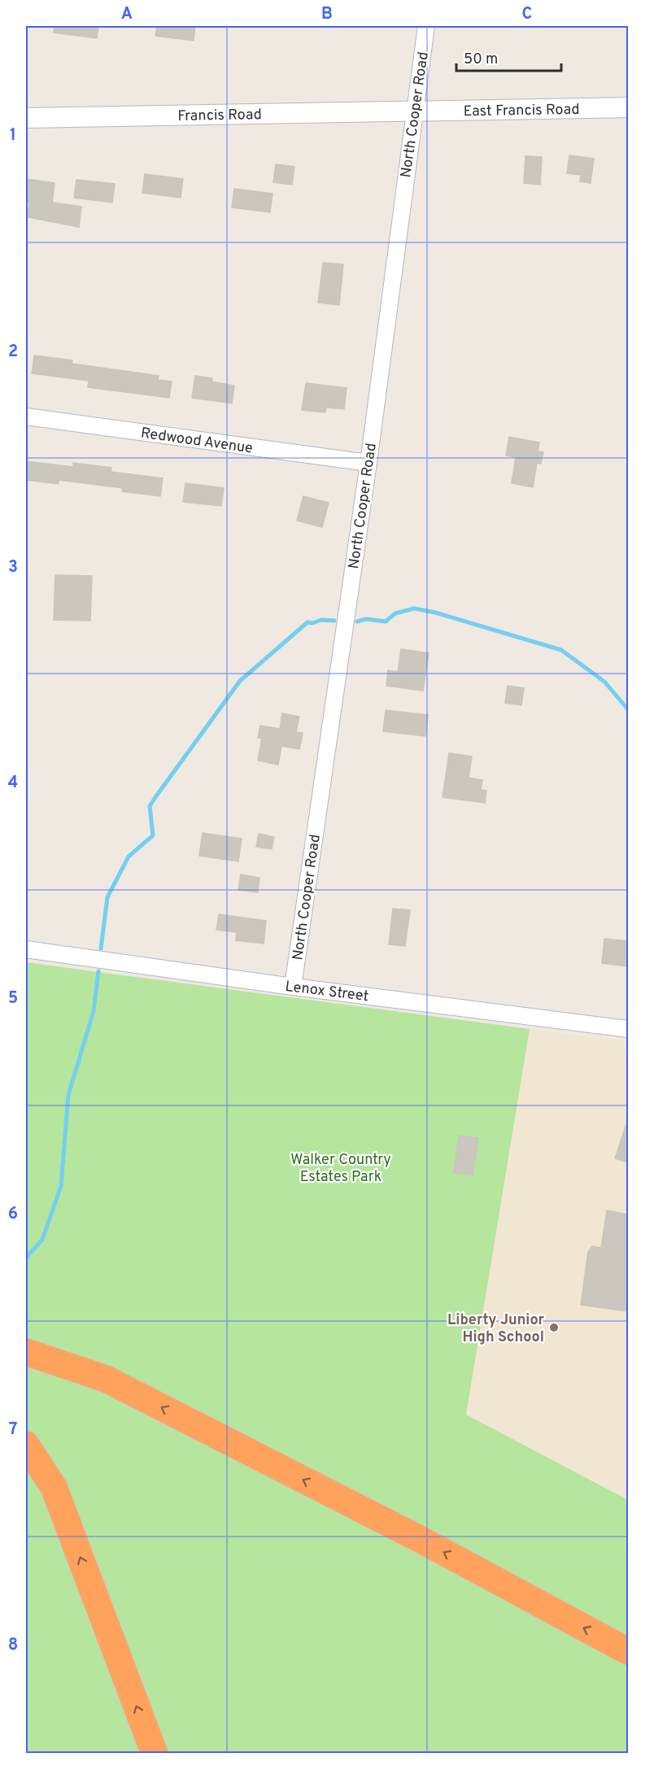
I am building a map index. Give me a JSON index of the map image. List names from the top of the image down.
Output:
{
  "streets": {
    "street": [
      "East Francis Road",
      "Francis Road",
      "North Cooper Road",
      "Redwood Avenue",
      "Lenox Street"
    ]
  },
  "crossings": [
    ["East Francis Road", "Francis Road"],
    ["East Francis Road", "North Cooper Road"],
    ["Francis Road", "North Cooper Road"],
    ["North Cooper Road", "Redwood Avenue"],
    ["North Cooper Road", "Lenox Street"]
  ],
  "parks": ["Walker Country Estates Park"],
  "places": ["Liberty Junior High School"],
  "scale_bar": "50 m",
  "grid": {
    "columns": ["A", "B", "C"],
    "rows": [
      "1",
      "2",
      "3",
      "4",
      "5",
      "6",
      "7",
      "8"
    ]
  }
}
